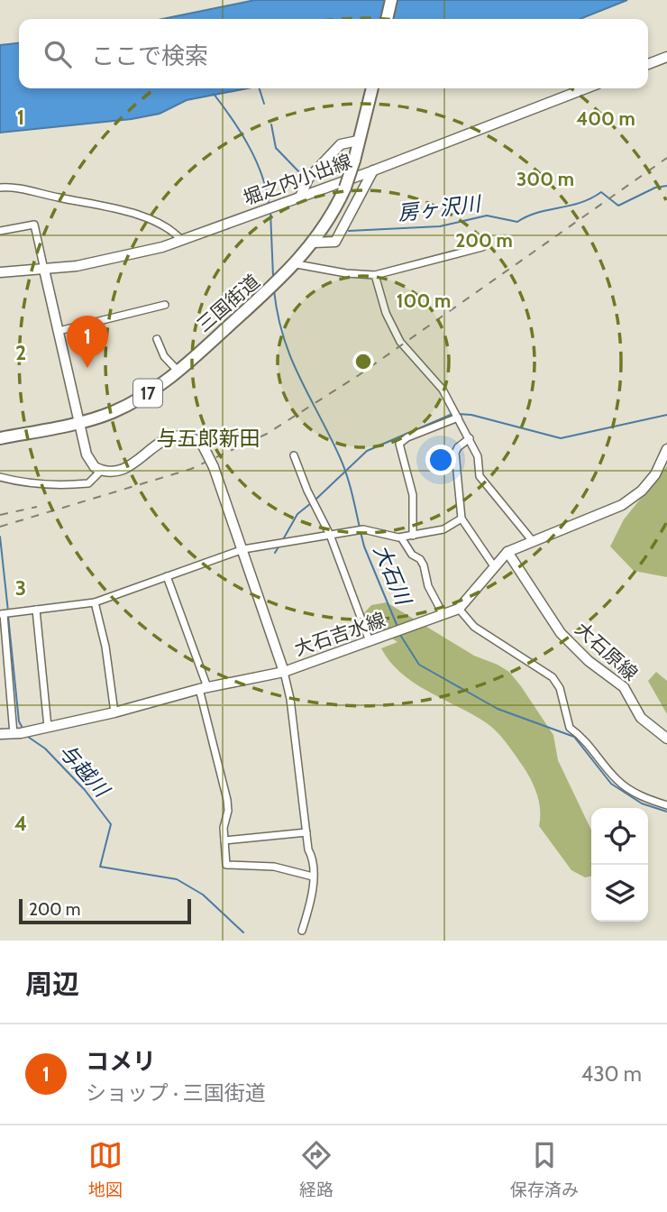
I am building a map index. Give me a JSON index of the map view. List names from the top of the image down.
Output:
{
  "streets": {
    "highway": ["三国街道", "17"],
    "main road": ["堀之内小出線", "大石吉水線", "大石原線"]
  },
  "crossings": [
    ["大石吉水線", "大石原線"]
  ],
  "districts": ["与五郎新田"],
  "water": ["房ヶ沢川", "大石川", "与越川"],
  "scale_bar": "200 m",
  "page": {
    "search": "ここで検索",
    "pins": "1",
    "scale": "200 m",
    "heading": "周辺",
    "list": [
      {
        "mark": "1",
        "name": "コメリ",
        "note": "ショップ · 三国街道",
        "value": "430 m"
      }
    ],
    "nav": ["地図", "経路", "保存済み"]
  },
  "grid": {
    "rows": [
      "1",
      "2",
      "3",
      "4"
    ]
  },
  "rings": [
    "400 m",
    "300 m",
    "200 m",
    "100 m"
  ]
}
